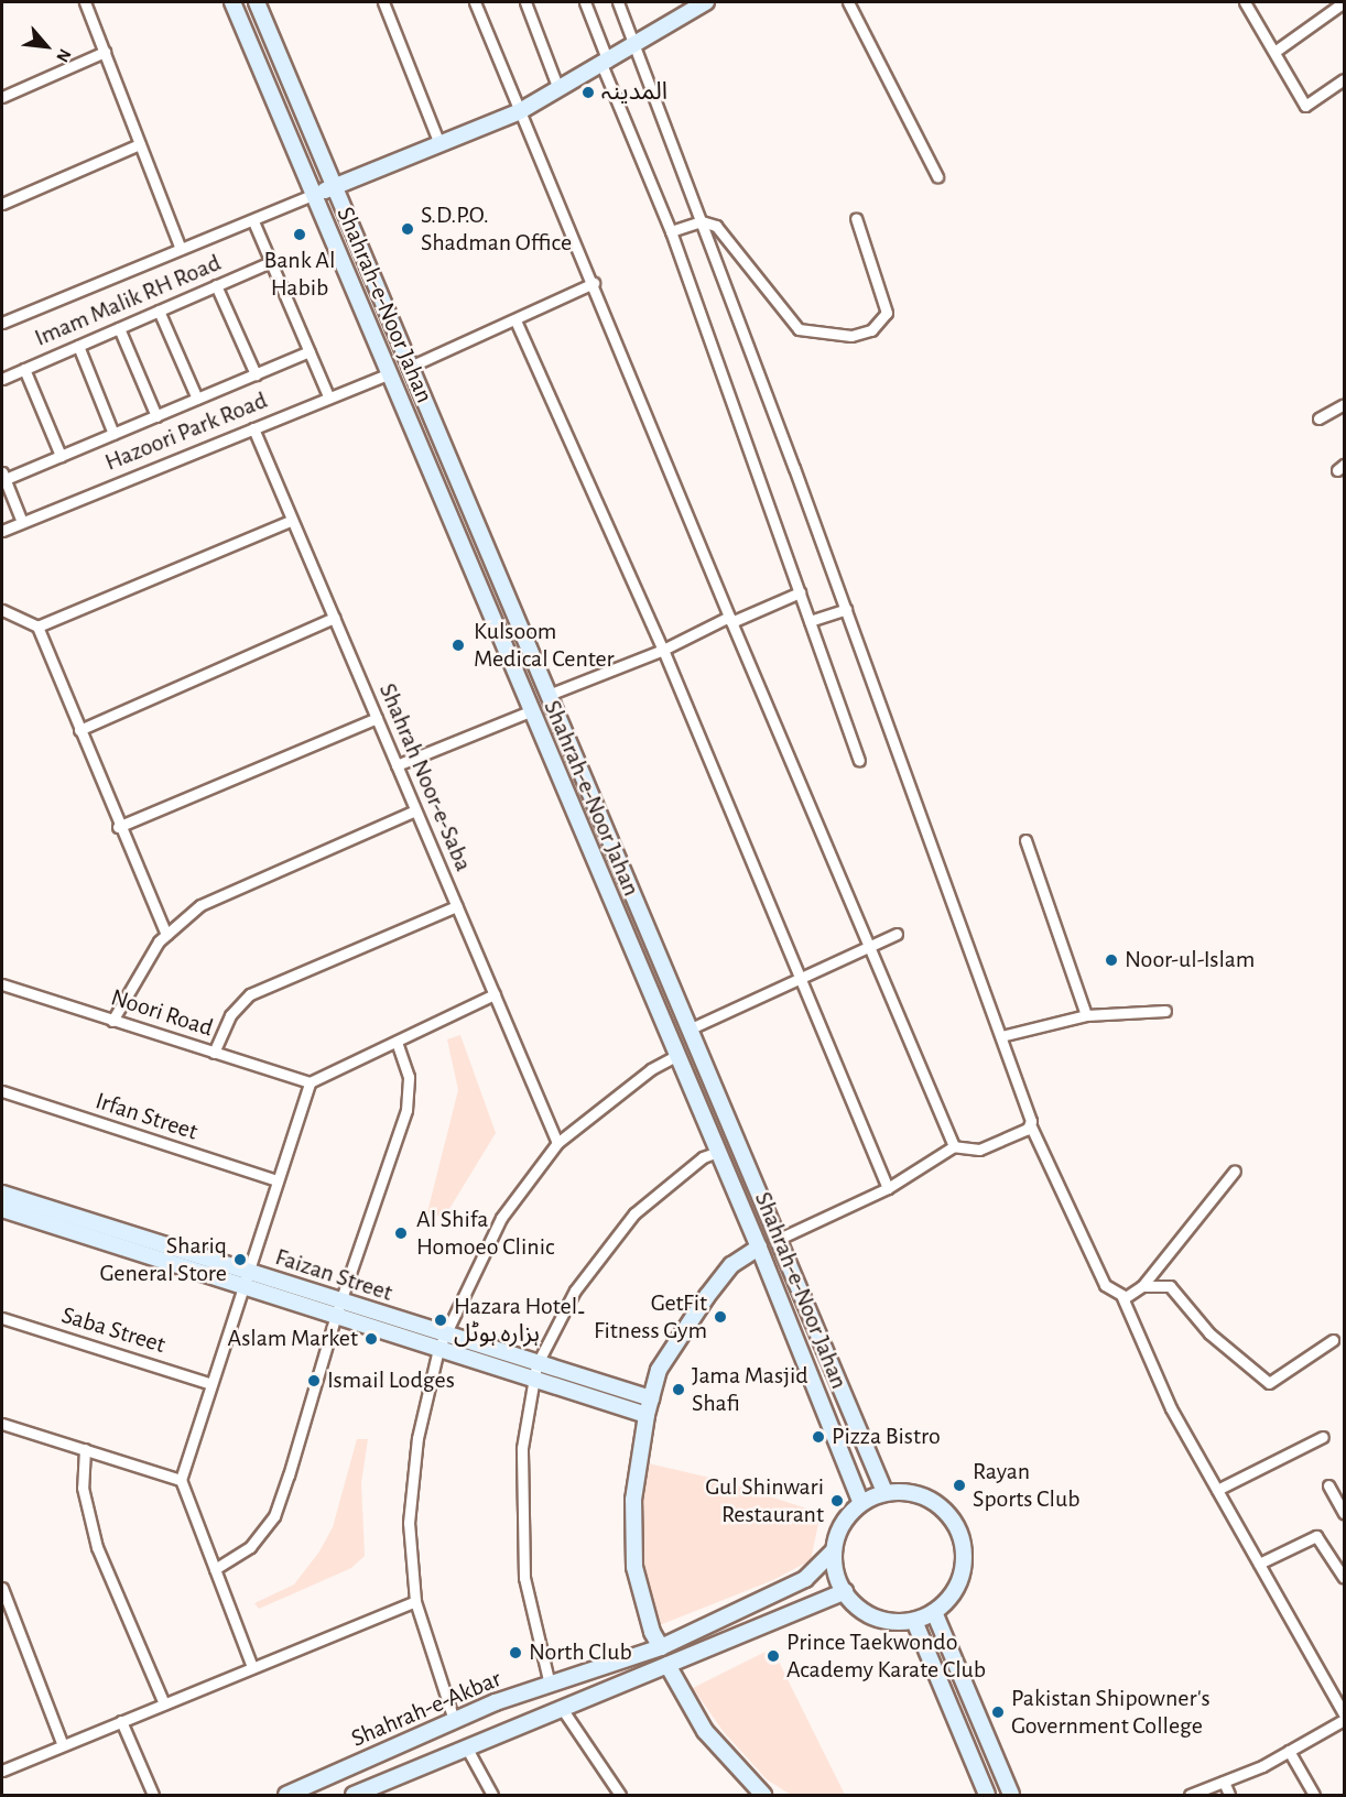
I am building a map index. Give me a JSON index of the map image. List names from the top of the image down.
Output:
{
  "streets": {
    "main road": ["Shahrah-e-Noor Jahan", "Faizan Street", "Shahrah-e-Akbar"],
    "street": [
      "Imam Malik RH Road",
      "Hazoori Park Road",
      "Shahrah Noor-e-Saba",
      "Noori Road",
      "Irfan Street",
      "Saba Street"
    ]
  },
  "crossings": [
    ["Shahrah-e-Noor Jahan", "Hazoori Park Road"],
    ["Shahrah-e-Noor Jahan", "Shahrah-e-Akbar"],
    ["Hazoori Park Road", "Shahrah Noor-e-Saba"]
  ],
  "places": [
    "المدینہ",
    "S.D.P.O. Shadman Office",
    "Bank Al Habib",
    "Kulsoom Medical Center",
    "Noor-ul-Islam",
    "Al Shifa Homoeo Clinic",
    "Shariq General Store",
    "GetFit Fitness Gym",
    "Hazara Hotel۔ ہزارہ ہوٹل",
    "Aslam Market",
    "Ismail Lodges",
    "Jama Masjid Shafi",
    "Pizza Bistro",
    "Rayan Sports Club",
    "Gul Shinwari Restaurant",
    "North Club",
    "Prince Taekwondo Academy Karate Club",
    "Pakistan Shipowner's Government College"
  ],
  "north": "bottom right"
}
